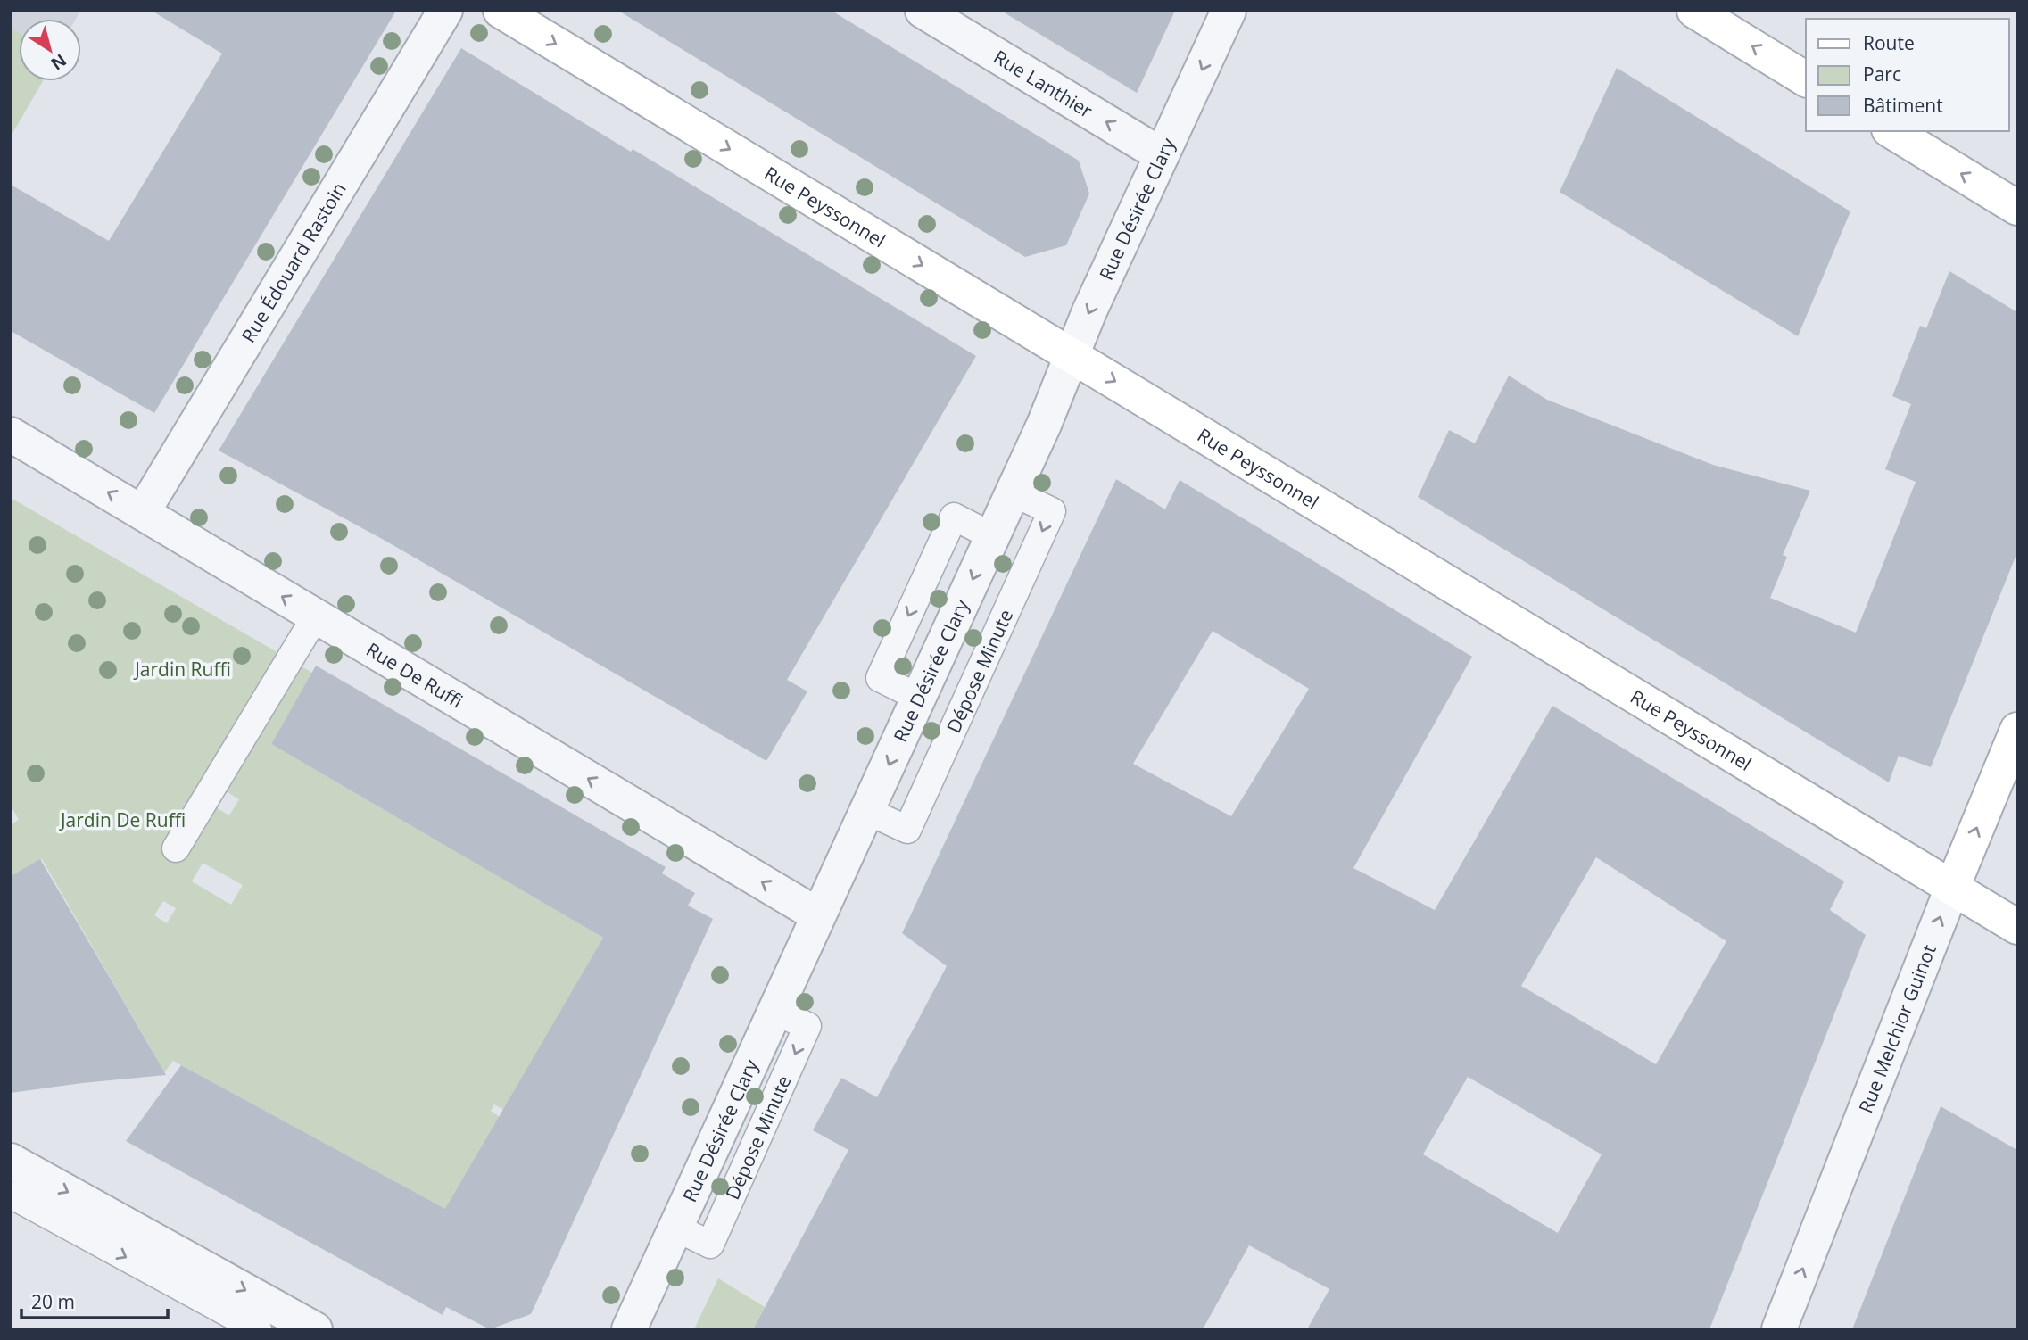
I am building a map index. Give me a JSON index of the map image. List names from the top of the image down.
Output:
{
  "streets": {
    "street": [
      "Rue Lanthier",
      "Rue Peyssonnel",
      "Rue Désirée Clary",
      "Rue Édouard Rastoin",
      "Rue De Ruffi",
      "Rue Melchior Guinot"
    ],
    "lane": ["Dépose Minute"]
  },
  "crossings": [
    ["Rue Lanthier", "Rue Désirée Clary"],
    ["Rue Peyssonnel", "Rue Désirée Clary"],
    ["Rue Peyssonnel", "Rue Melchior Guinot"],
    ["Rue Désirée Clary", "Dépose Minute"],
    ["Rue Désirée Clary", "Rue De Ruffi"],
    ["Rue Édouard Rastoin", "Rue De Ruffi"]
  ],
  "one_way": [
    "Rue Lanthier",
    "Rue Peyssonnel",
    "Rue Désirée Clary",
    "Dépose Minute",
    "Rue De Ruffi",
    "Rue Melchior Guinot"
  ],
  "parks": ["Jardin Ruffi", "Jardin De Ruffi"],
  "legend": ["Route", "Parc", "Bâtiment"],
  "scale_bar": "20 m",
  "north": "bottom right"
}
